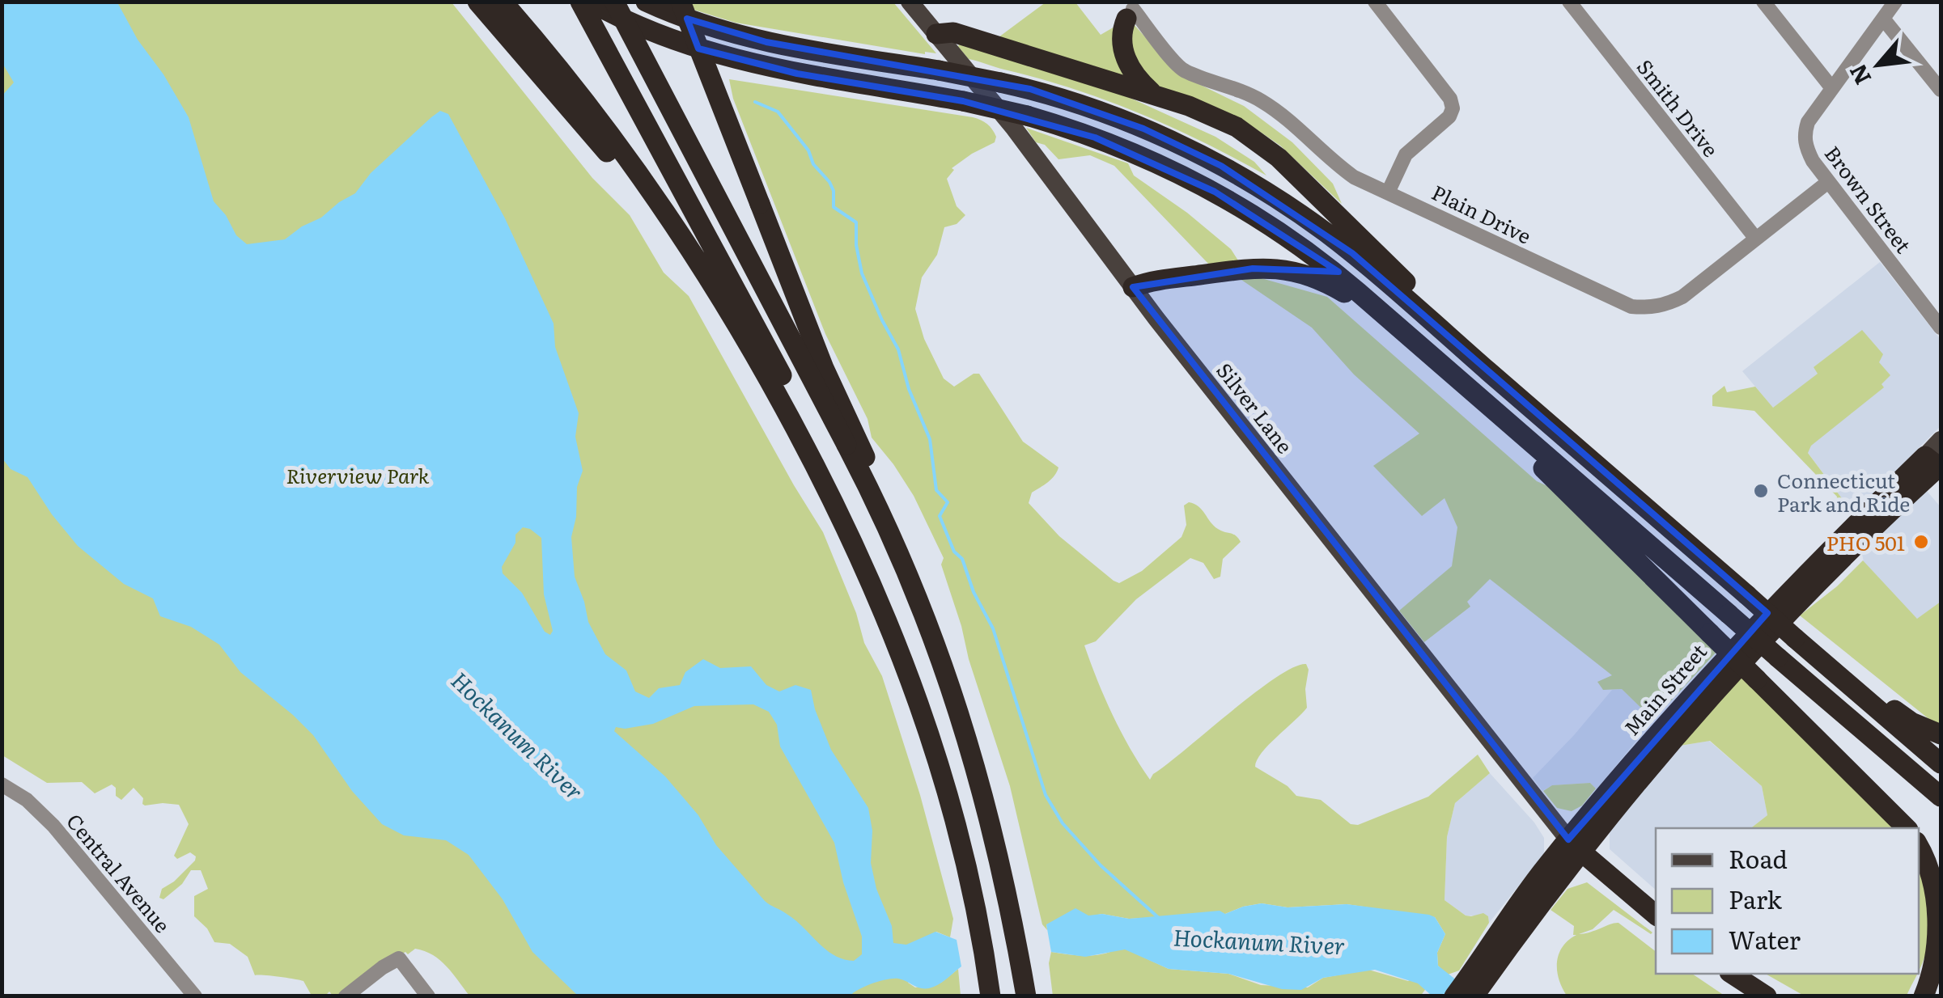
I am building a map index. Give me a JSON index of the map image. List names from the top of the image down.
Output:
{
  "streets": {
    "highway": ["Main Street"],
    "main road": ["Silver Lane"],
    "street": [
      "Smith Drive",
      "Brown Street",
      "Plain Drive",
      "Central Avenue"
    ]
  },
  "crossings": [
    ["Smith Drive", "Plain Drive"],
    ["Brown Street", "Plain Drive"],
    ["Silver Lane", "Main Street"]
  ],
  "water": ["Hockanum River"],
  "parks": ["Riverview Park"],
  "places": ["Connecticut Park and Ride", "PHO 501"],
  "legend": ["Road", "Park", "Water"],
  "north": "bottom left"
}
